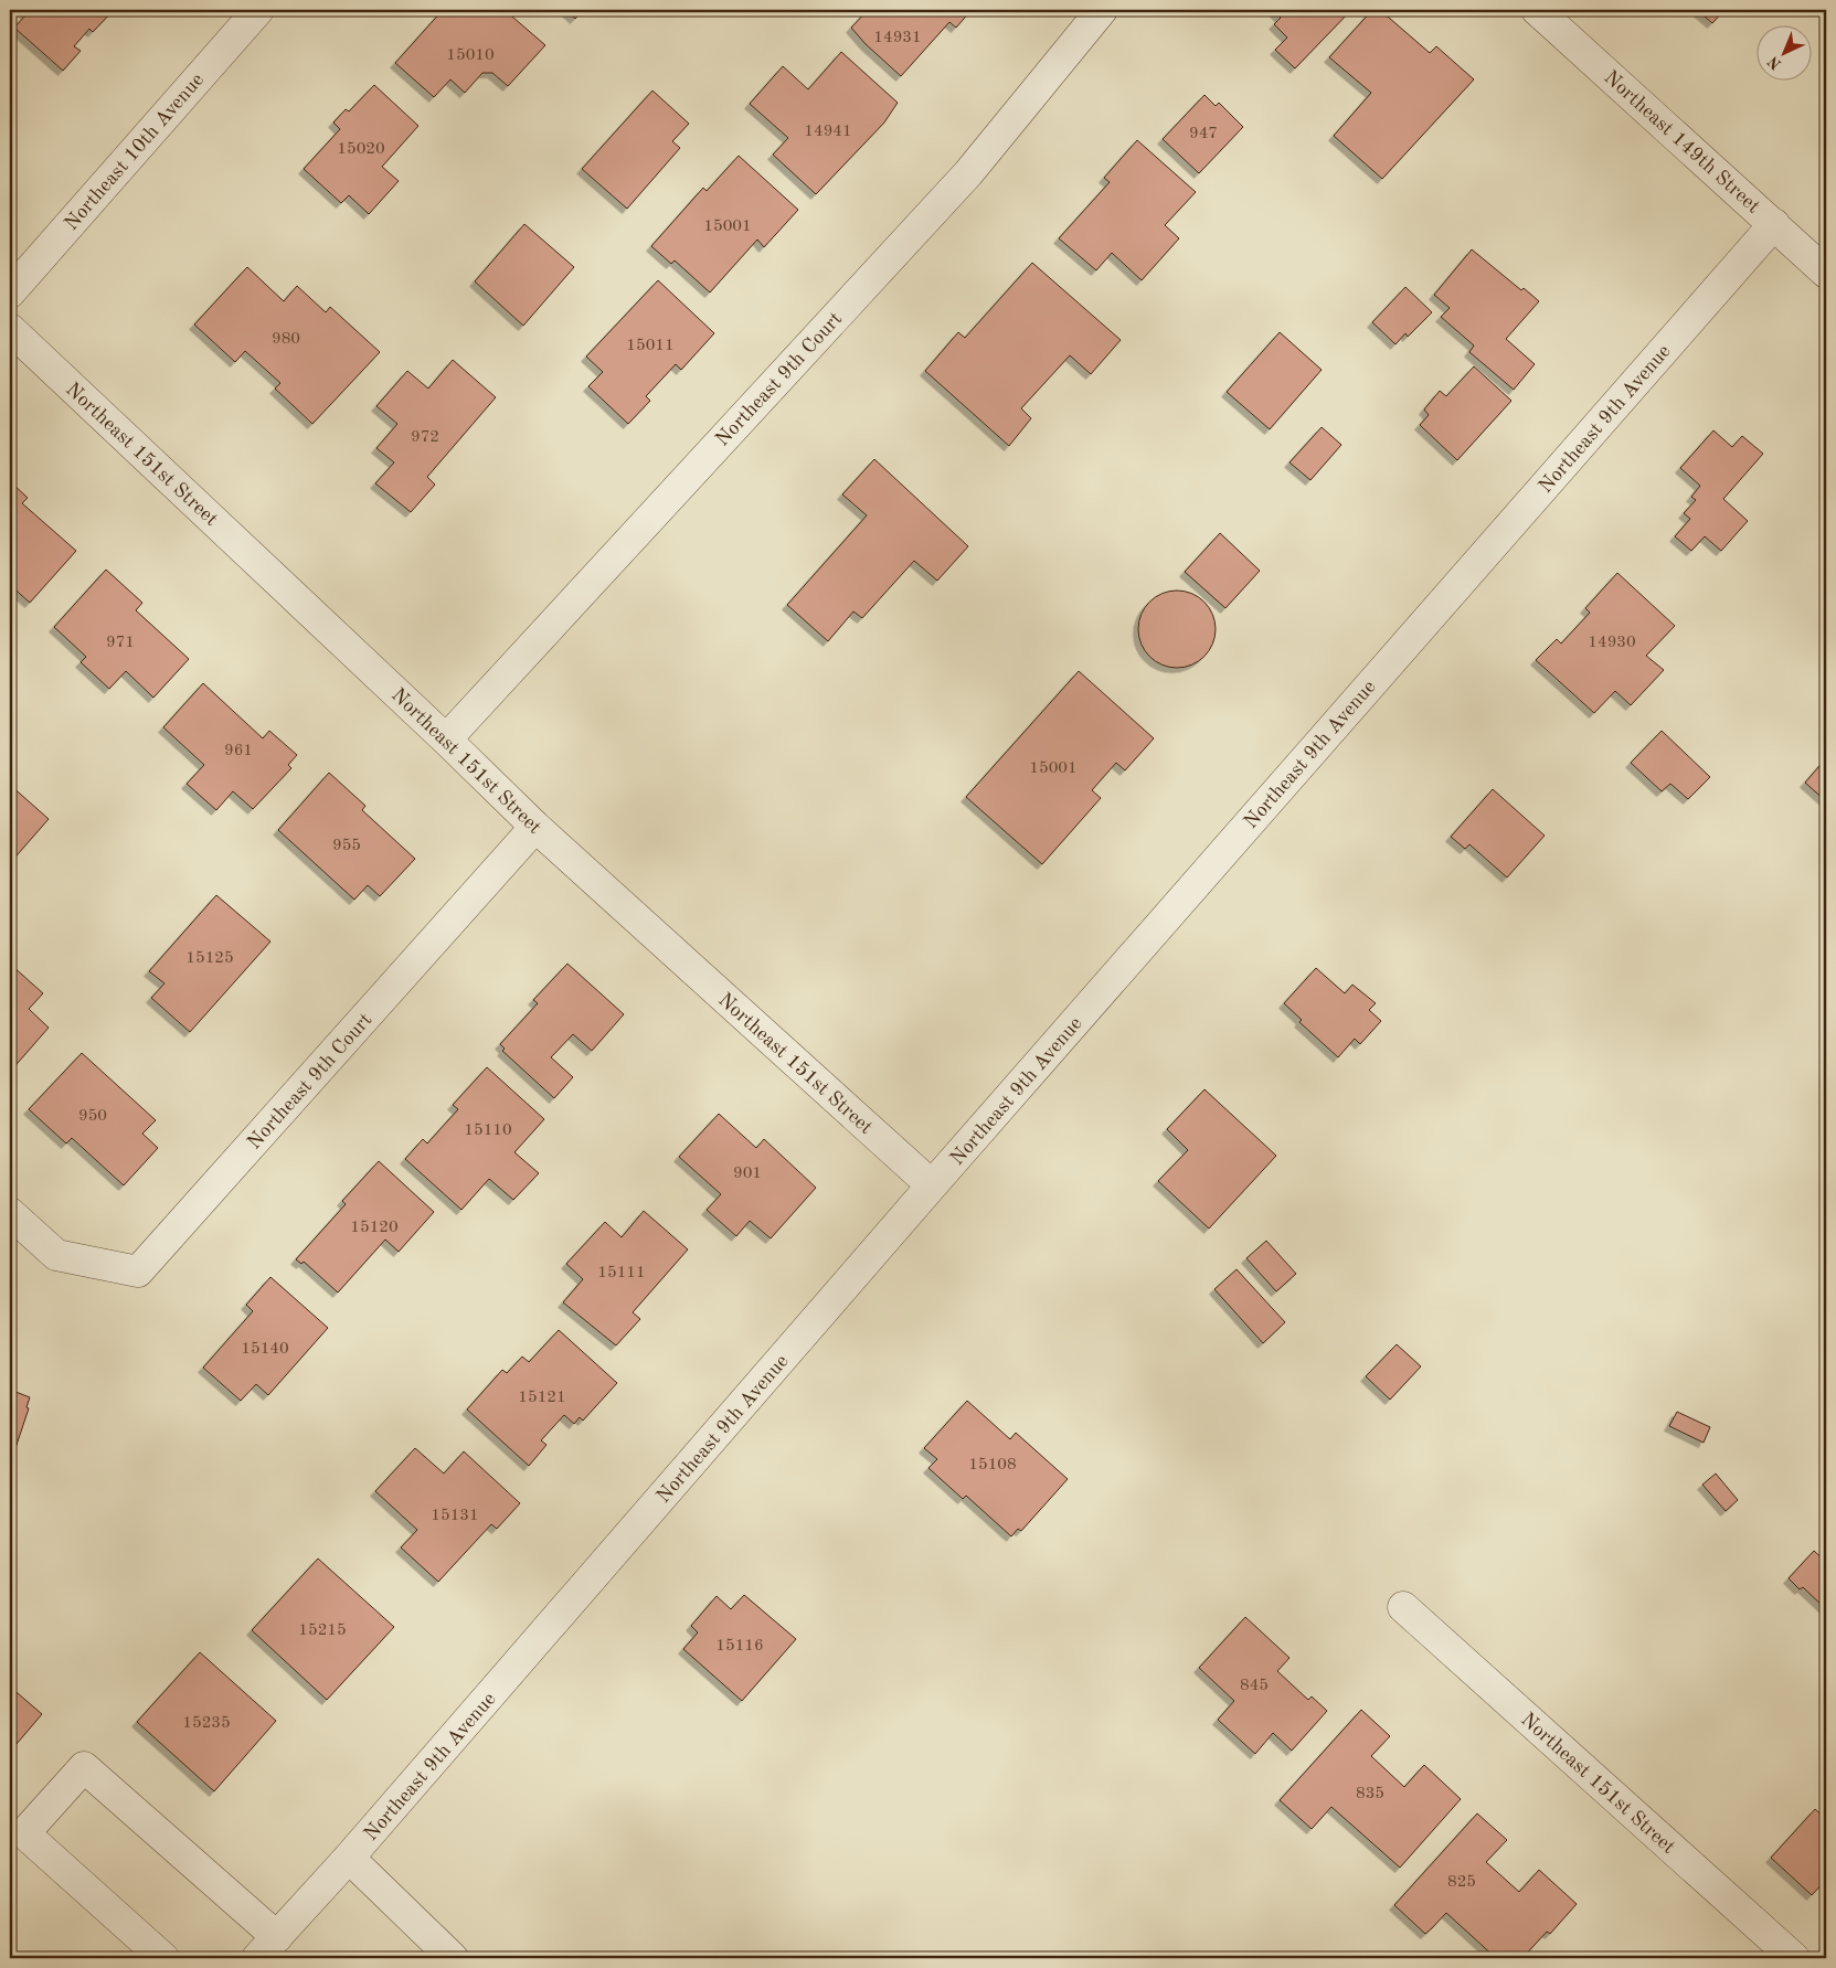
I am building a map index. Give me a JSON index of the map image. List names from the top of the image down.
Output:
{
  "streets": {
    "street": [
      "Northeast 149th Street",
      "Northeast 10th Avenue",
      "Northeast 9th Court",
      "Northeast 9th Avenue",
      "Northeast 151st Street"
    ]
  },
  "crossings": [
    ["Northeast 149th Street", "Northeast 9th Avenue"],
    ["Northeast 9th Court", "Northeast 151st Street"],
    ["Northeast 9th Avenue", "Northeast 151st Street"]
  ],
  "house_numbers": [
    "14931",
    "15010",
    "14941",
    "947",
    "15020",
    "15001",
    "980",
    "15011",
    "972",
    "971",
    "14930",
    "961",
    "15001",
    "955",
    "15125",
    "950",
    "15110",
    "901",
    "15120",
    "15111",
    "15140",
    "15121",
    "15108",
    "15131",
    "15215",
    "15116",
    "845",
    "15235",
    "835",
    "825"
  ],
  "north": "bottom left"
}
